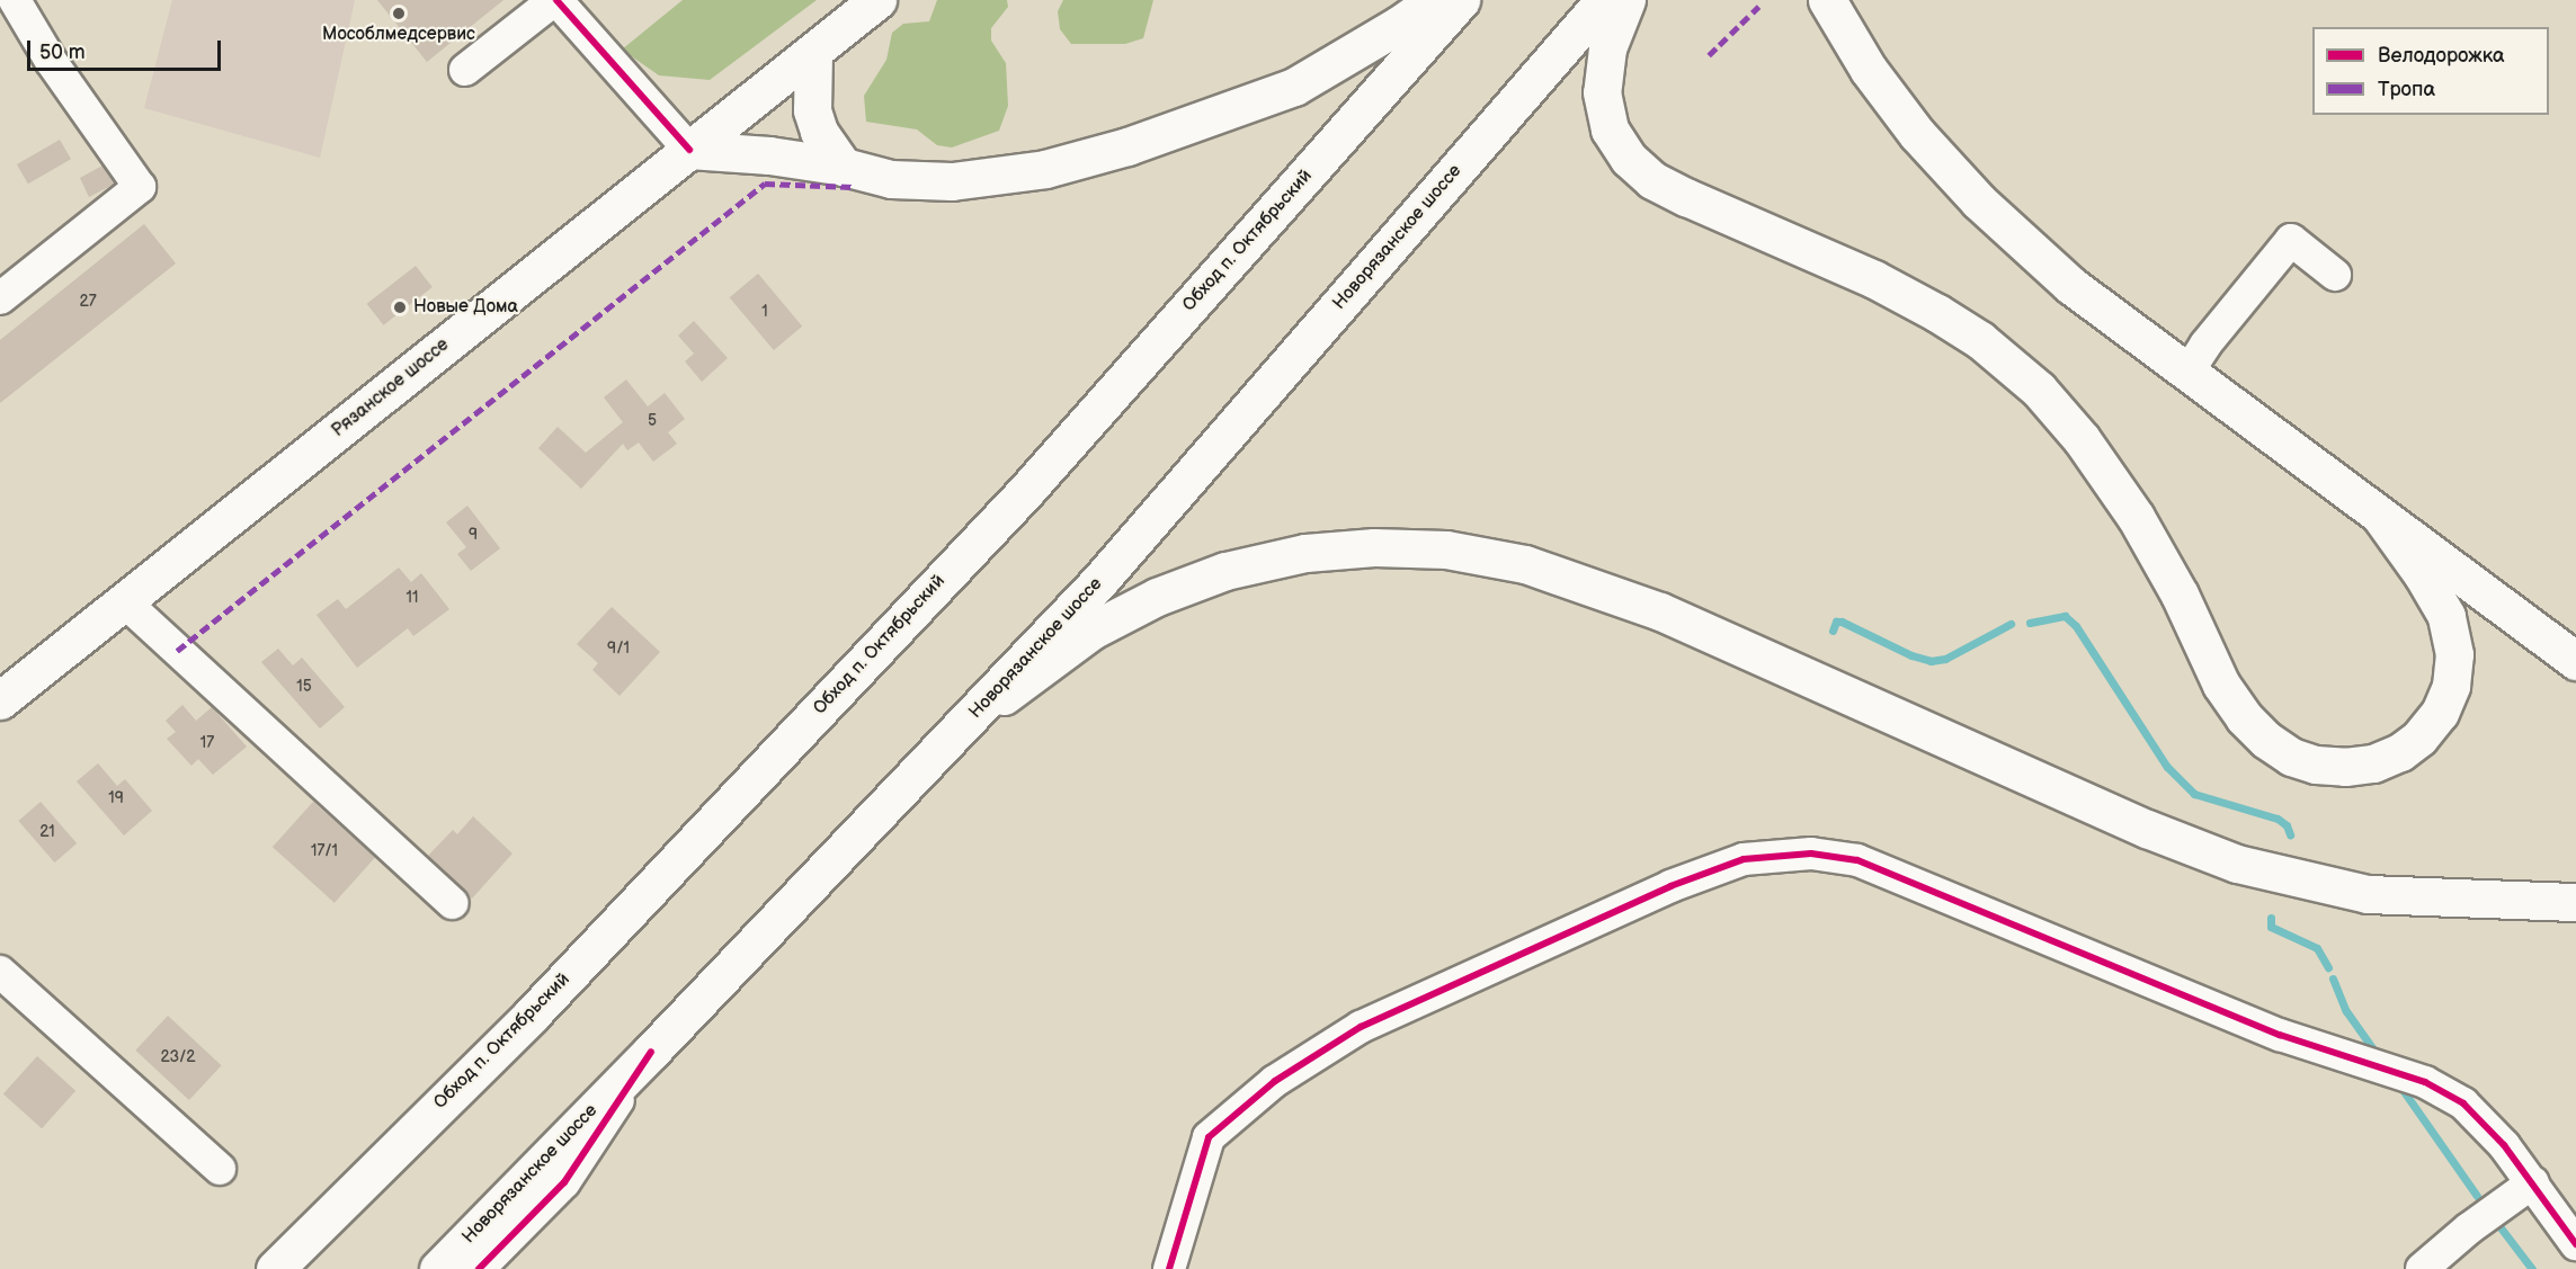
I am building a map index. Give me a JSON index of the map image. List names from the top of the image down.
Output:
{
  "streets": {
    "main road": ["Новорязанское шоссе", "Обход п. Октябрьский", "Рязанское шоссе"]
  },
  "places": ["Мособлмедсервис", "Новые Дома"],
  "house_numbers": [
    "27",
    "1",
    "5",
    "9",
    "11",
    "9/1",
    "15",
    "17",
    "19",
    "21",
    "17/1",
    "23/2"
  ],
  "legend": ["Велодорожка", "Тропа"],
  "scale_bar": "50 m"
}
